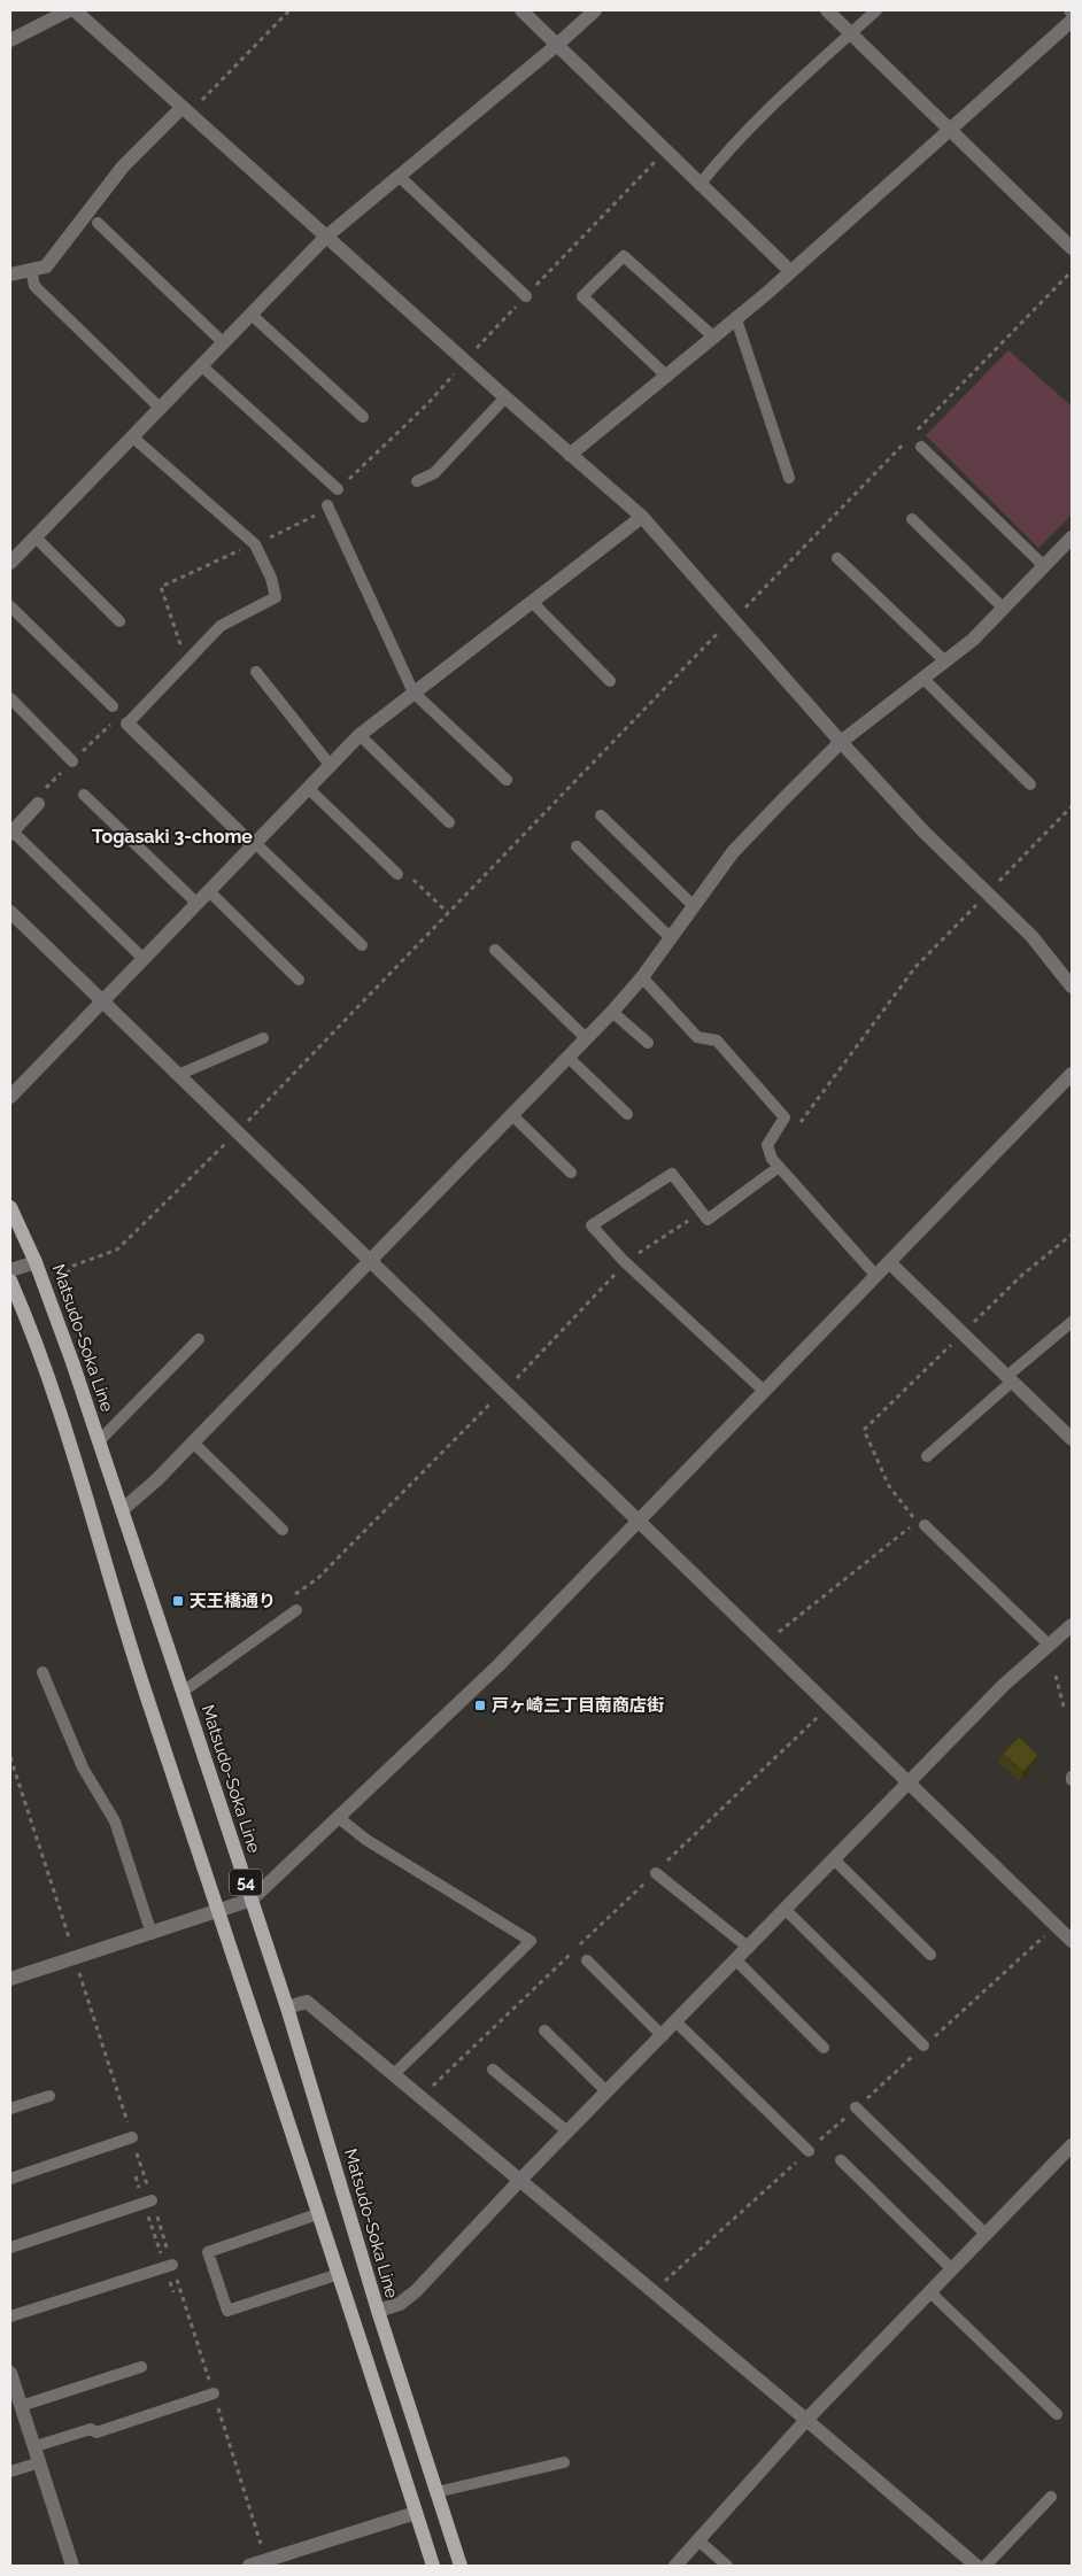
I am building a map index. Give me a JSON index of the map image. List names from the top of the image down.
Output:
{
  "streets": {
    "main road": ["Matsudo-Soka Line", "54"]
  },
  "districts": ["Togasaki 3-chome"],
  "places": {
    "transit": ["天王橋通り", "戸ヶ崎三丁目南商店街"]
  }
}
